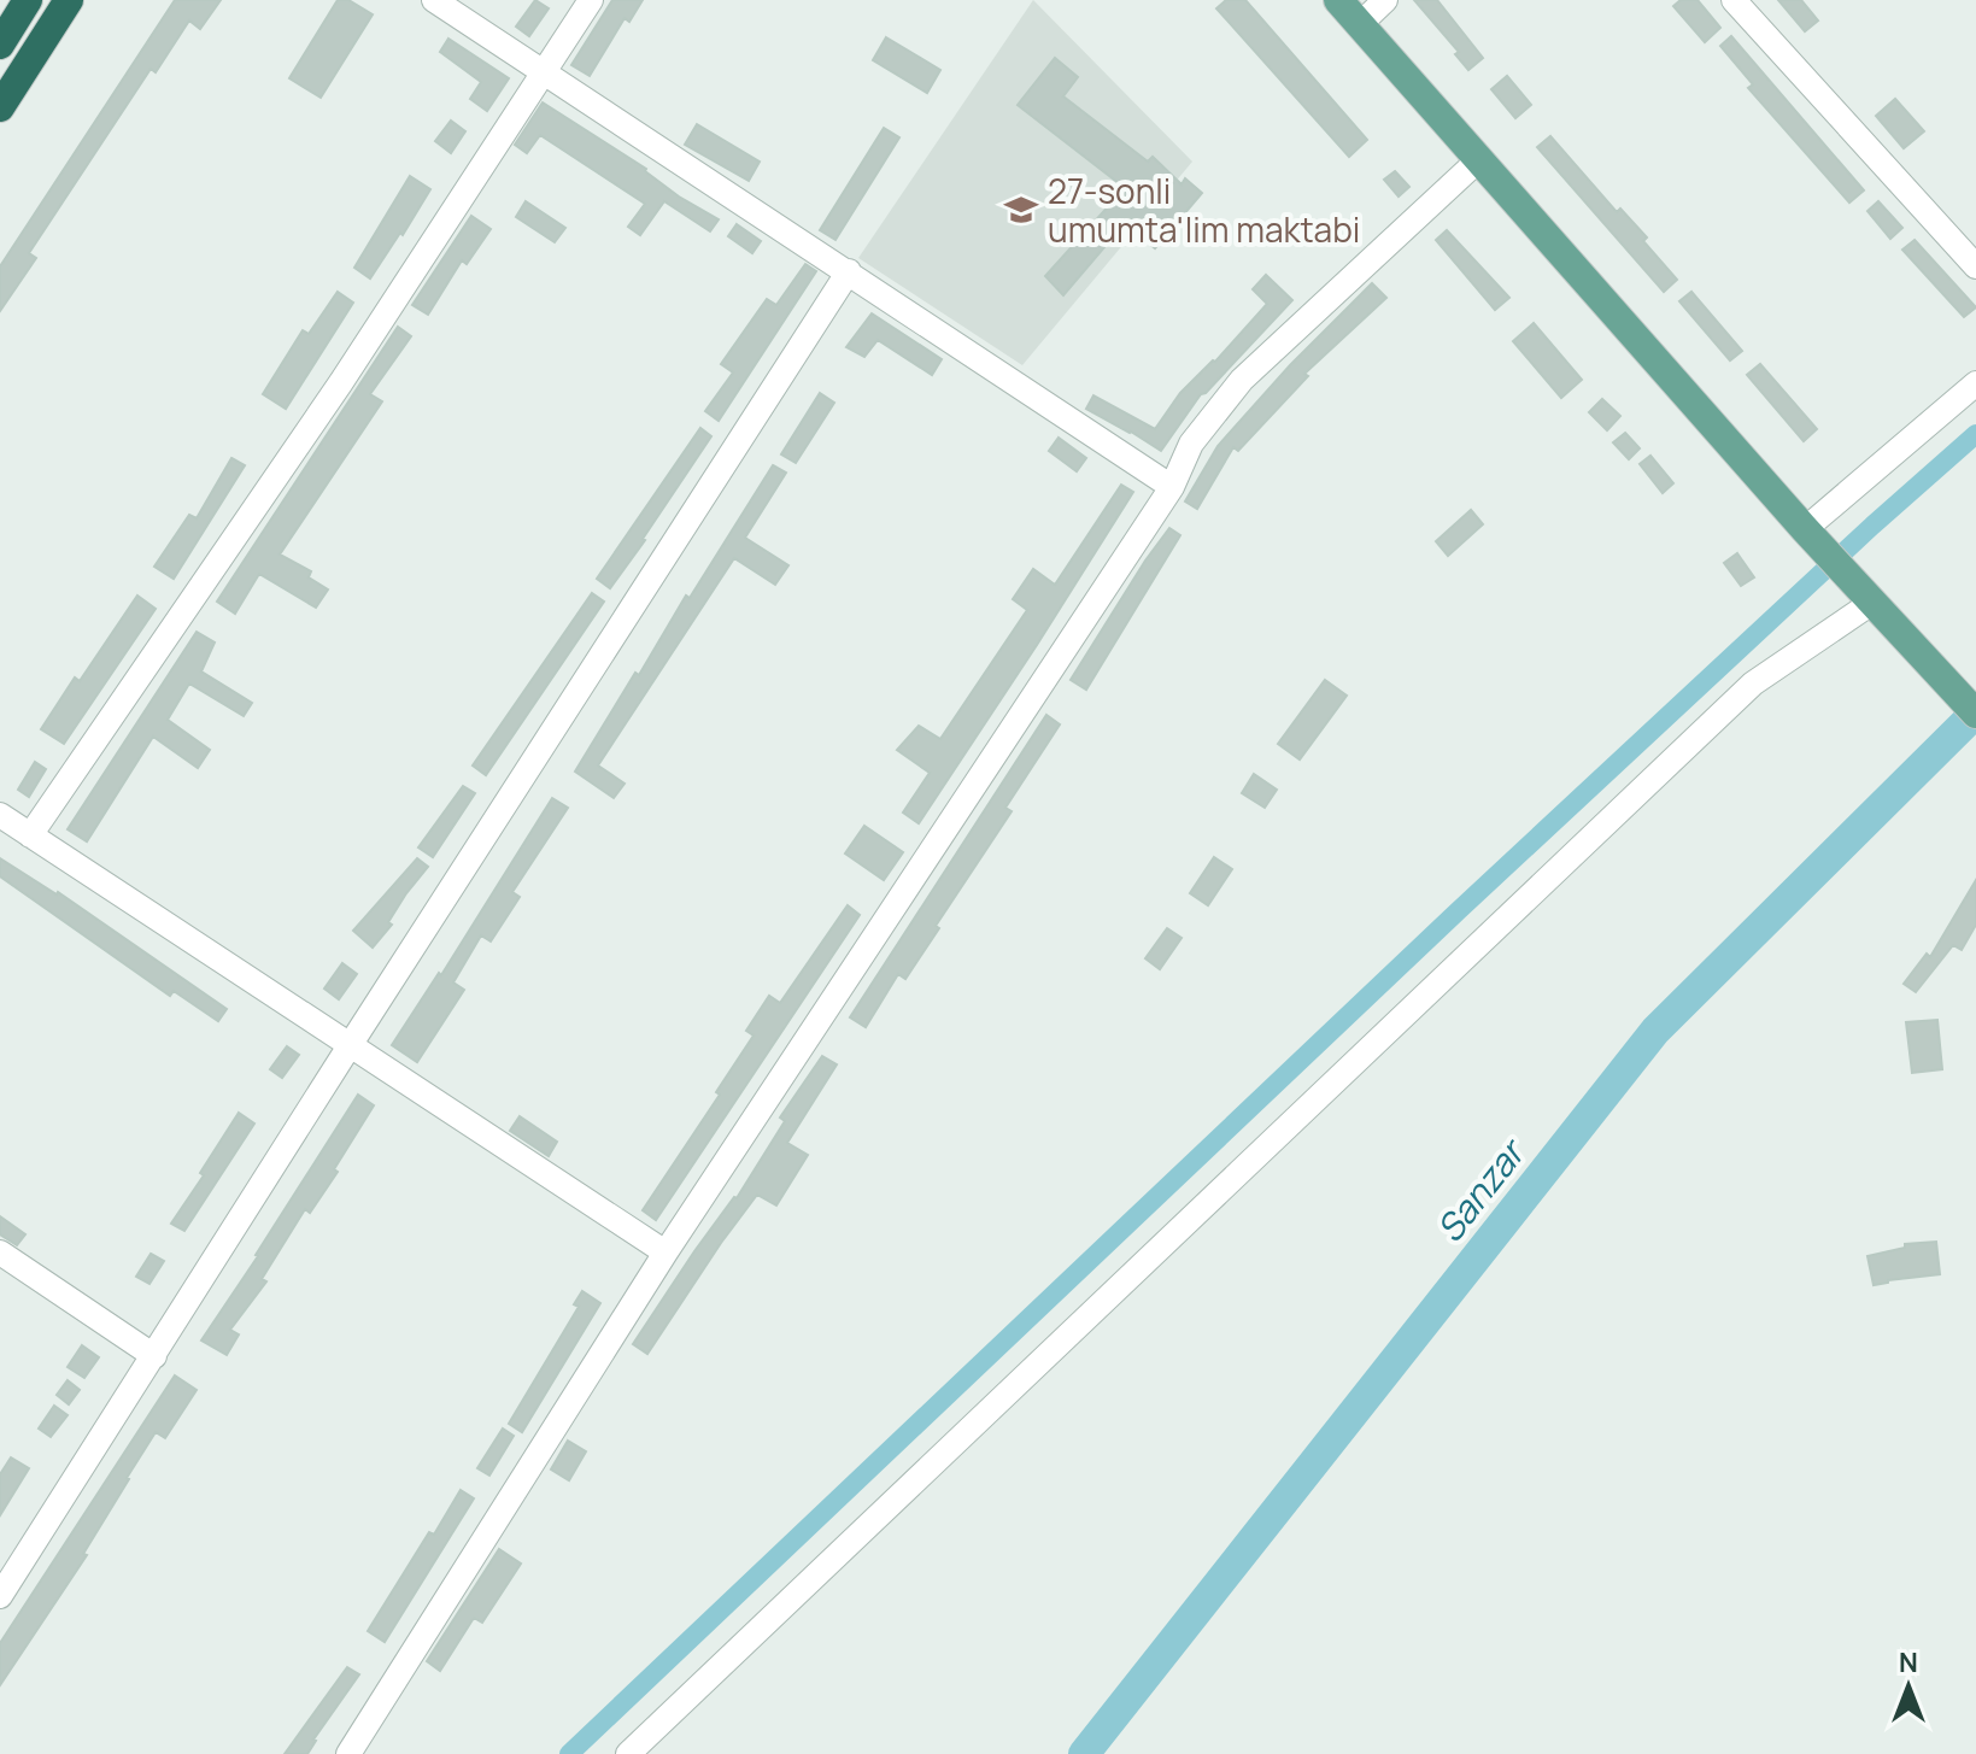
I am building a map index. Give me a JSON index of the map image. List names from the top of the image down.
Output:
{
  "water": ["Sanzar"],
  "places": {
    "school or university": ["27-sonli umumta'lim maktabi"]
  },
  "north": "top"
}
